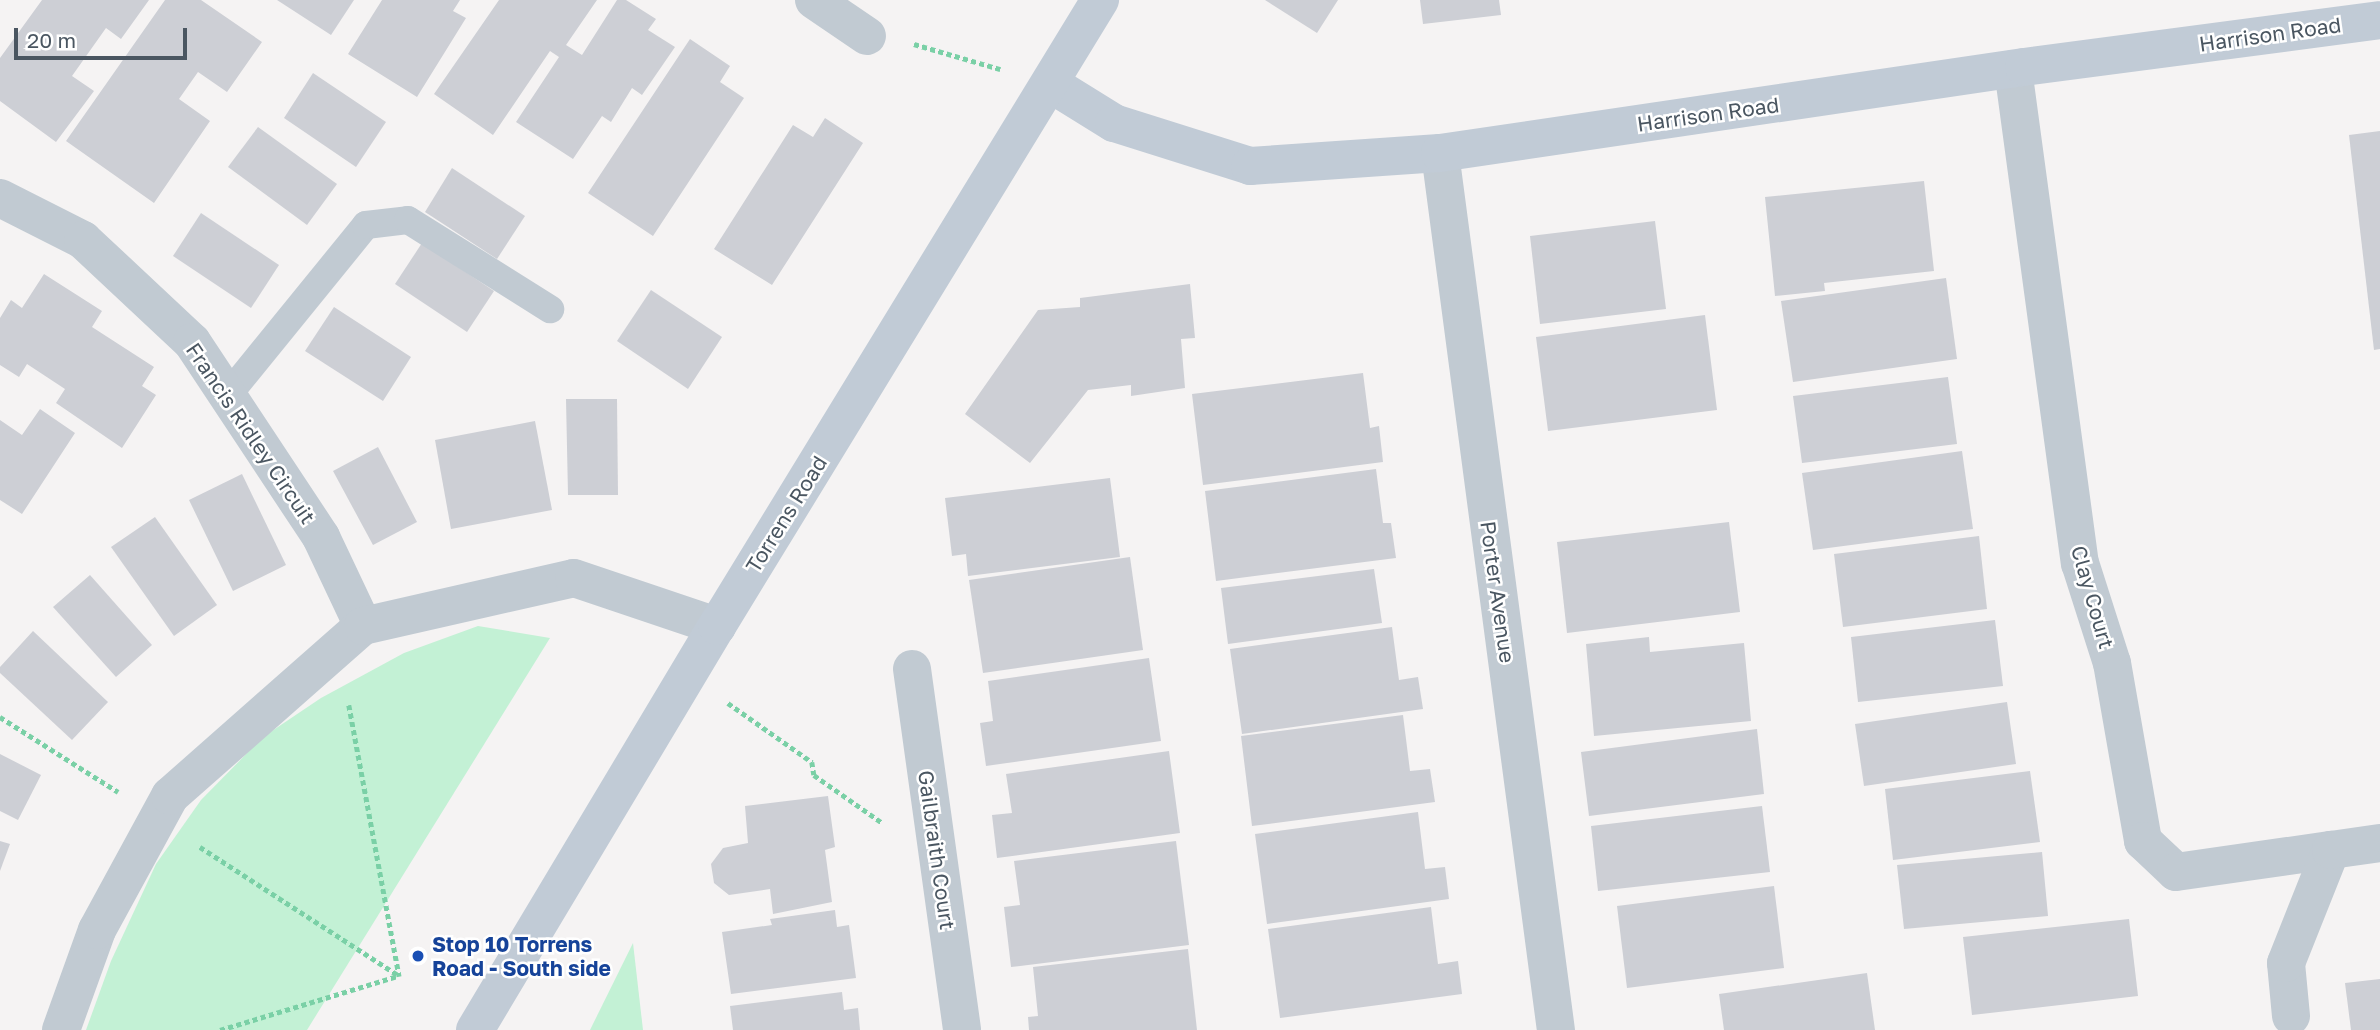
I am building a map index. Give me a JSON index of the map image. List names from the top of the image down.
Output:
{
  "streets": {
    "street": [
      "Harrison Road",
      "Francis Ridley Circuit",
      "Torrens Road",
      "Porter Avenue",
      "Clay Court",
      "Gailbraith Court"
    ]
  },
  "crossings": [
    ["Harrison Road", "Torrens Road"],
    ["Harrison Road", "Porter Avenue"],
    ["Harrison Road", "Clay Court"]
  ],
  "places": ["Stop 10 Torrens Road - South side"],
  "scale_bar": "20 m"
}
